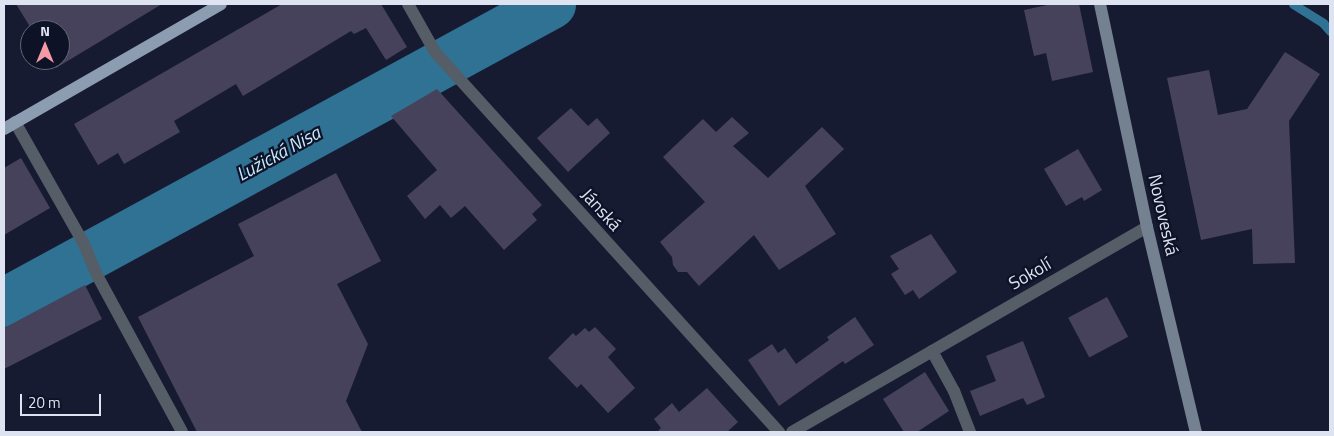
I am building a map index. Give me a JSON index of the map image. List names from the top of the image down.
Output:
{
  "streets": {
    "street": ["Jánská", "Novoveská", "Sokolí"]
  },
  "crossings": [
    ["Novoveská", "Sokolí"]
  ],
  "water": ["Lužická Nisa"],
  "scale_bar": "20 m",
  "north": "top"
}
